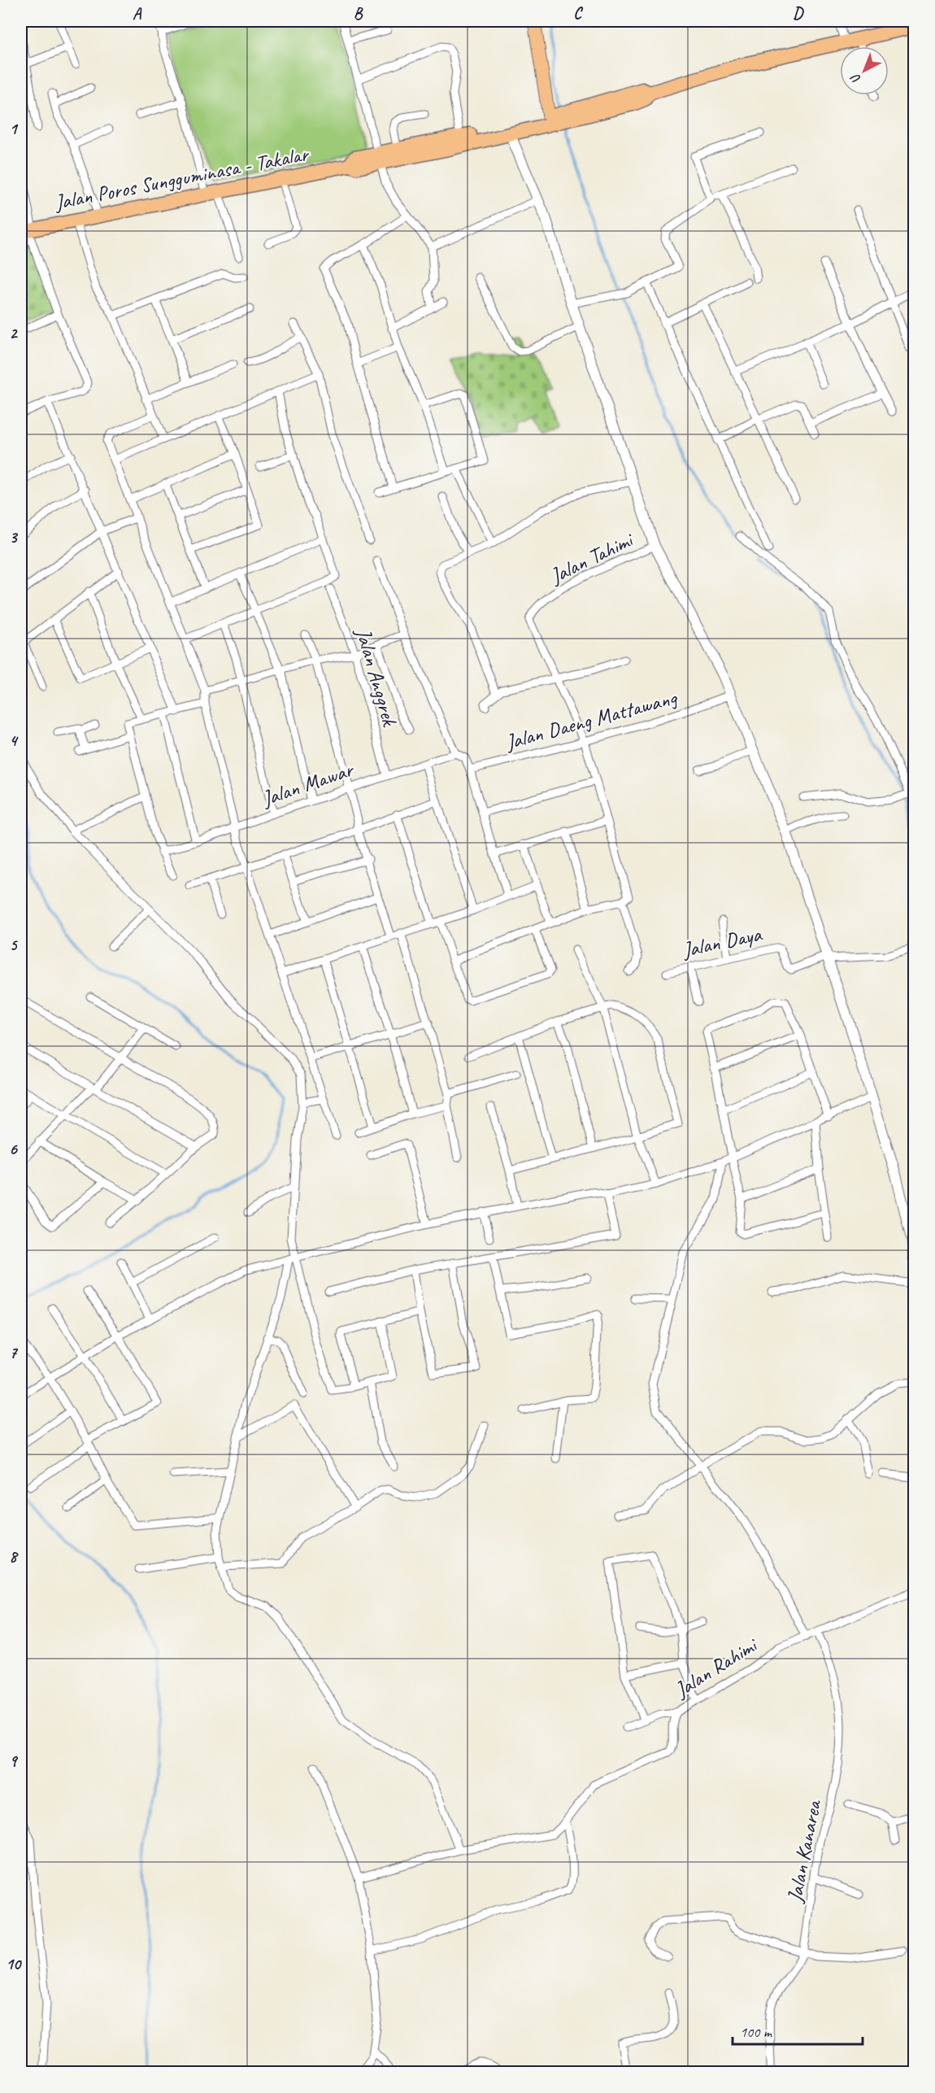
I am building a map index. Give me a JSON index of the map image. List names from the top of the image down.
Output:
{
  "streets": {
    "highway": ["Jalan Poros Sungguminasa - Takalar"],
    "street": [
      "Jalan Tahimi",
      "Jalan Anggrek",
      "Jalan Daeng Mattawang",
      "Jalan Mawar",
      "Jalan Daya",
      "Jalan Rahimi",
      "Jalan Kanarea"
    ]
  },
  "crossings": [
    ["Jalan Anggrek", "Jalan Mawar"],
    ["Jalan Rahimi", "Jalan Kanarea"]
  ],
  "scale_bar": "100 m",
  "north": "bottom left",
  "grid": {
    "columns": [
      "A",
      "B",
      "C",
      "D"
    ],
    "rows": [
      "1",
      "2",
      "3",
      "4",
      "5",
      "6",
      "7",
      "8",
      "9",
      "10"
    ]
  }
}
